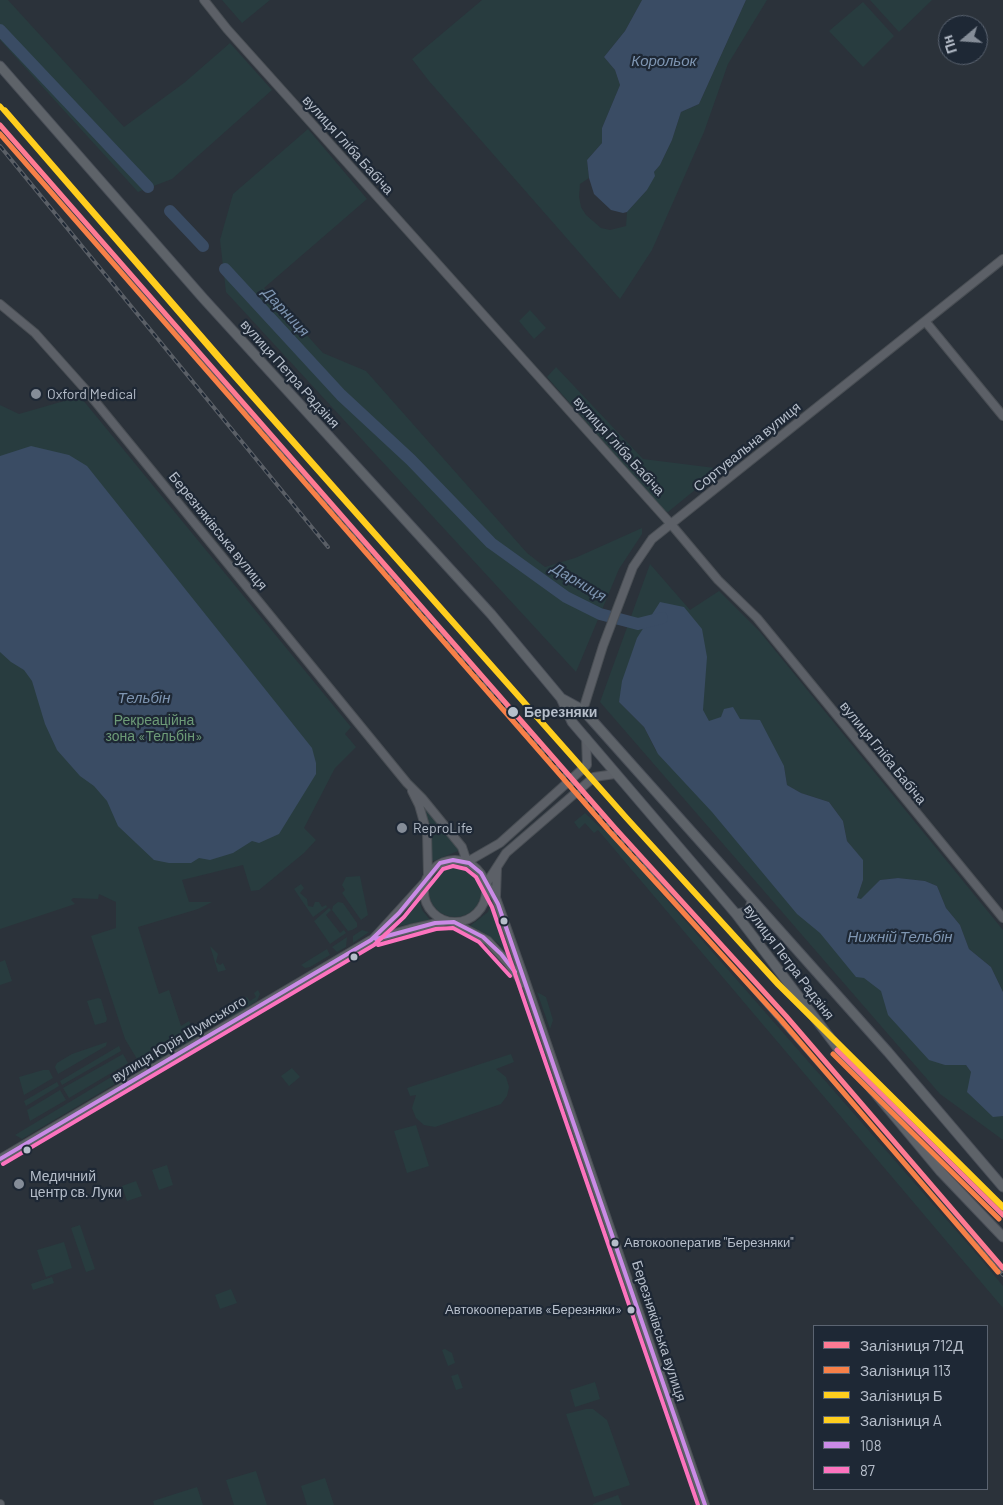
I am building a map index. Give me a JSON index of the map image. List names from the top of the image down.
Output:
{
  "streets": {
    "main road": ["вулиця Петра Радзіня"],
    "street": [
      "вулиця Гліба Бабіча",
      "Сортувальна вулиця",
      "Березняківська вулиця",
      "вулиця Юрія Шумського"
    ]
  },
  "crossings": [
    ["вулиця Гліба Бабіча", "Сортувальна вулиця"],
    ["вулиця Петра Радзіня", "Сортувальна вулиця"],
    ["Березняківська вулиця", "вулиця Юрія Шумського"]
  ],
  "water": [
    "Корольок",
    "Дарниця",
    "Тельбін",
    "Нижній Тельбін"
  ],
  "parks": ["Рекреаційна зона «Тельбін»"],
  "places": [
    "Oxford Medical",
    "Березняки",
    "ReproLife",
    "Медичний центр св. Луки",
    "Автокооператив \"Березняки\"",
    "Автокооператив «Березняки»"
  ],
  "lines": [
    "rail line Б",
    "rail line A",
    "rail line 712Д",
    "rail line 113",
    "transit line 108",
    "transit line 87"
  ],
  "legend": [
    "Залізниця 712Д",
    "Залізниця 113",
    "Залізниця Б",
    "Залізниця A",
    "108",
    "87"
  ],
  "north": "left"
}
